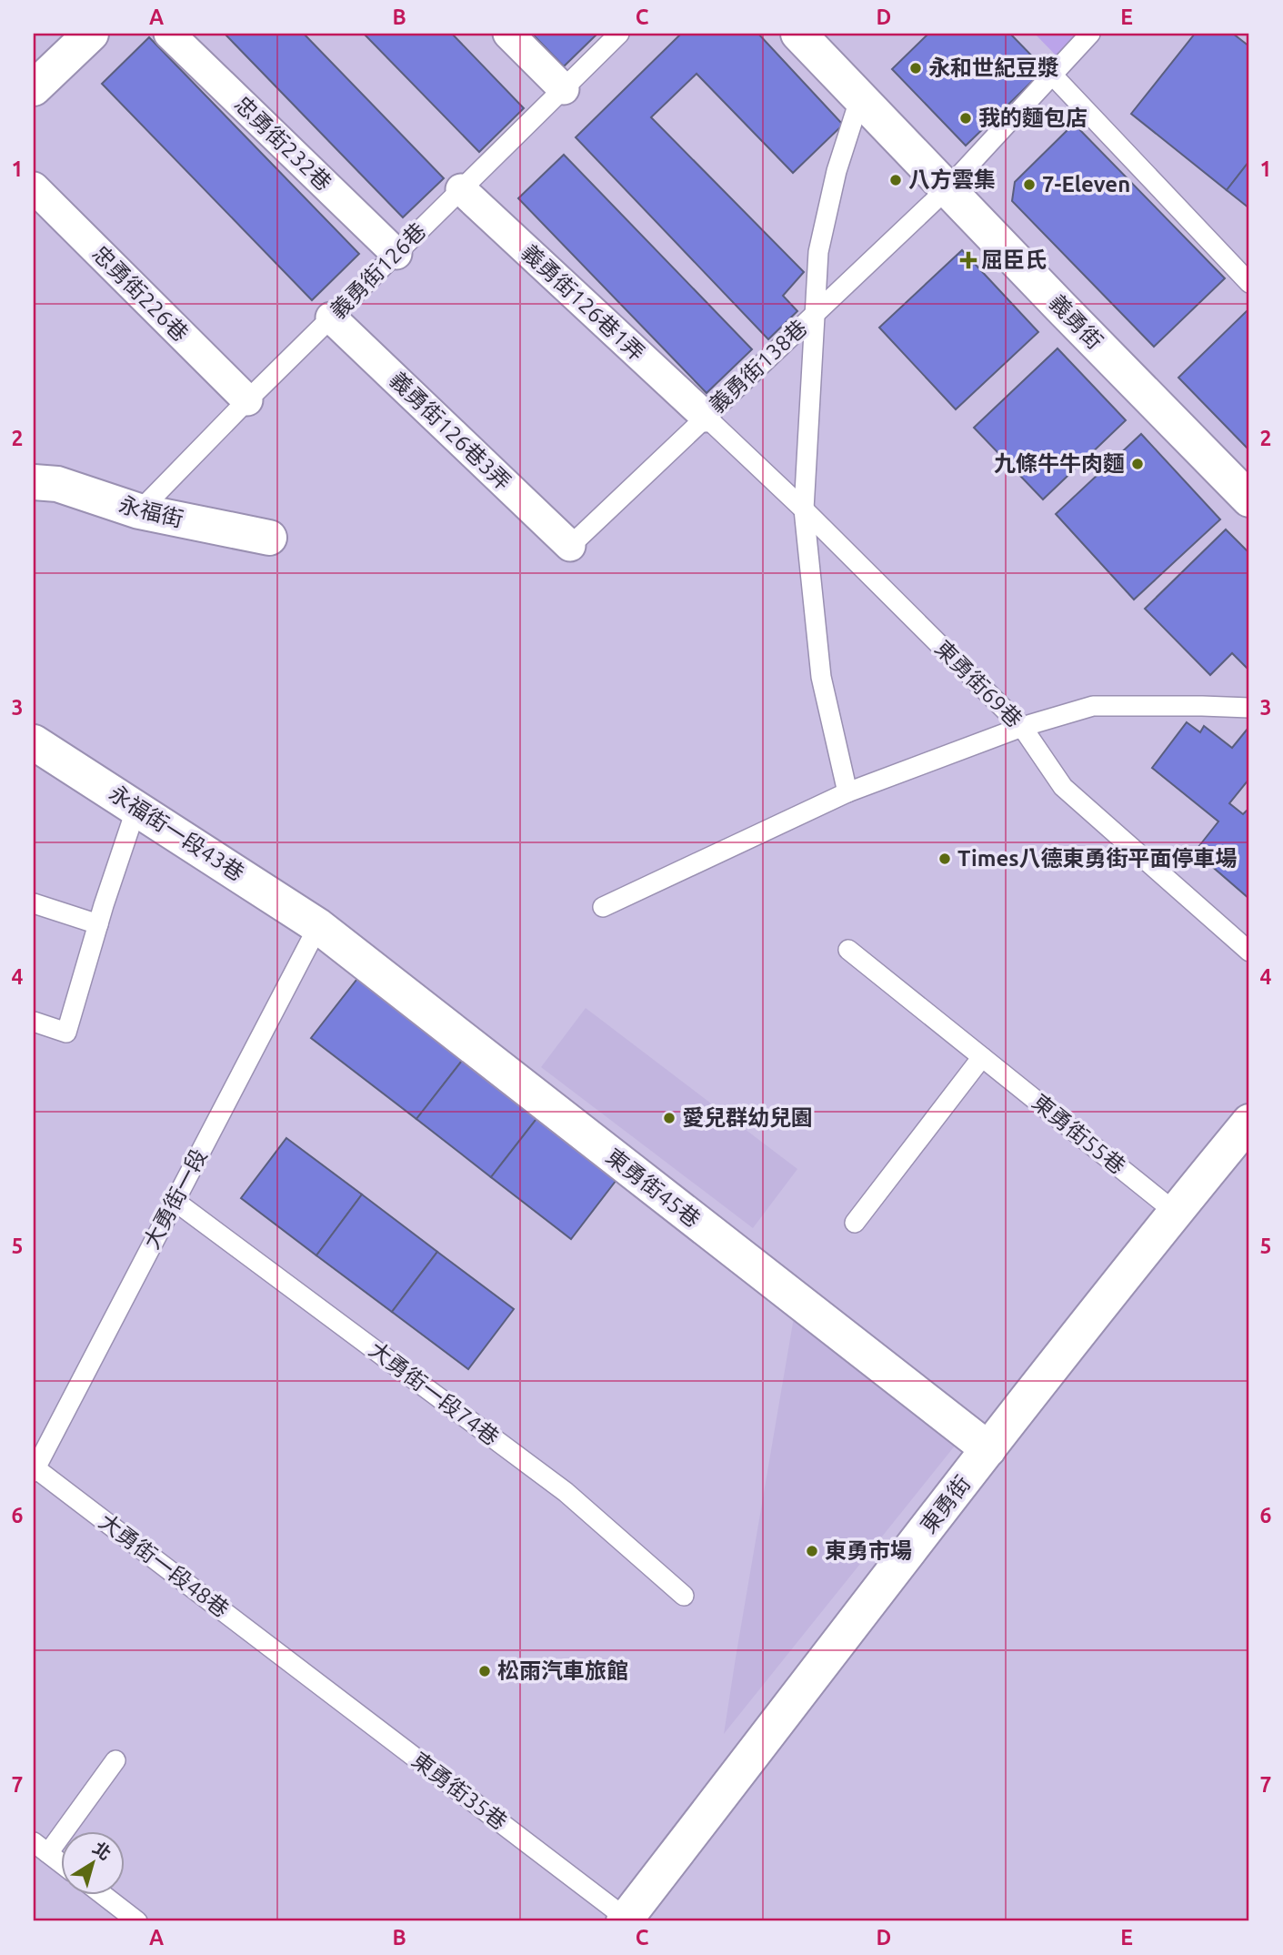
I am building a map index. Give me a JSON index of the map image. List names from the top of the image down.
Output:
{
  "streets": {
    "street": [
      "忠勇街232巷",
      "忠勇街226巷",
      "義勇街126巷1弄",
      "義勇街",
      "義勇街126巷3弄",
      "永福街",
      "永福街一段43巷",
      "東勇街45巷",
      "東勇街"
    ],
    "lane": [
      "義勇街126巷",
      "義勇街138巷",
      "東勇街69巷",
      "東勇街55巷",
      "大勇街一段",
      "大勇街一段74巷",
      "大勇街一段48巷",
      "東勇街35巷"
    ]
  },
  "crossings": [
    ["忠勇街232巷", "義勇街126巷"],
    ["義勇街126巷", "忠勇街226巷"],
    ["義勇街126巷", "義勇街126巷1弄"],
    ["義勇街126巷", "義勇街126巷3弄"],
    ["義勇街126巷", "永福街"],
    ["義勇街126巷1弄", "義勇街138巷"],
    ["義勇街126巷1弄", "東勇街69巷"],
    ["義勇街", "義勇街138巷"],
    ["義勇街138巷", "義勇街126巷3弄"],
    ["義勇街138巷", "東勇街69巷"],
    ["永福街一段43巷", "東勇街45巷"],
    ["永福街一段43巷", "大勇街一段"],
    ["東勇街55巷", "東勇街"],
    ["東勇街45巷", "大勇街一段"],
    ["東勇街45巷", "東勇街"],
    ["大勇街一段", "大勇街一段74巷"],
    ["大勇街一段", "大勇街一段48巷"],
    ["東勇街", "東勇街35巷"],
    ["大勇街一段48巷", "東勇街35巷"]
  ],
  "places": {
    "other": [
      "永和世紀豆漿",
      "我的麵包店",
      "八方雲集",
      "7-Eleven",
      "九條牛牛肉麵",
      "Times八德東勇街平面停車場",
      "愛兒群幼兒園",
      "東勇市場",
      "松雨汽車旅館"
    ],
    "health": ["屈臣氏"]
  },
  "north": "top right",
  "grid": {
    "columns": [
      "A",
      "B",
      "C",
      "D",
      "E"
    ],
    "rows": [
      "1",
      "2",
      "3",
      "4",
      "5",
      "6",
      "7"
    ]
  }
}
